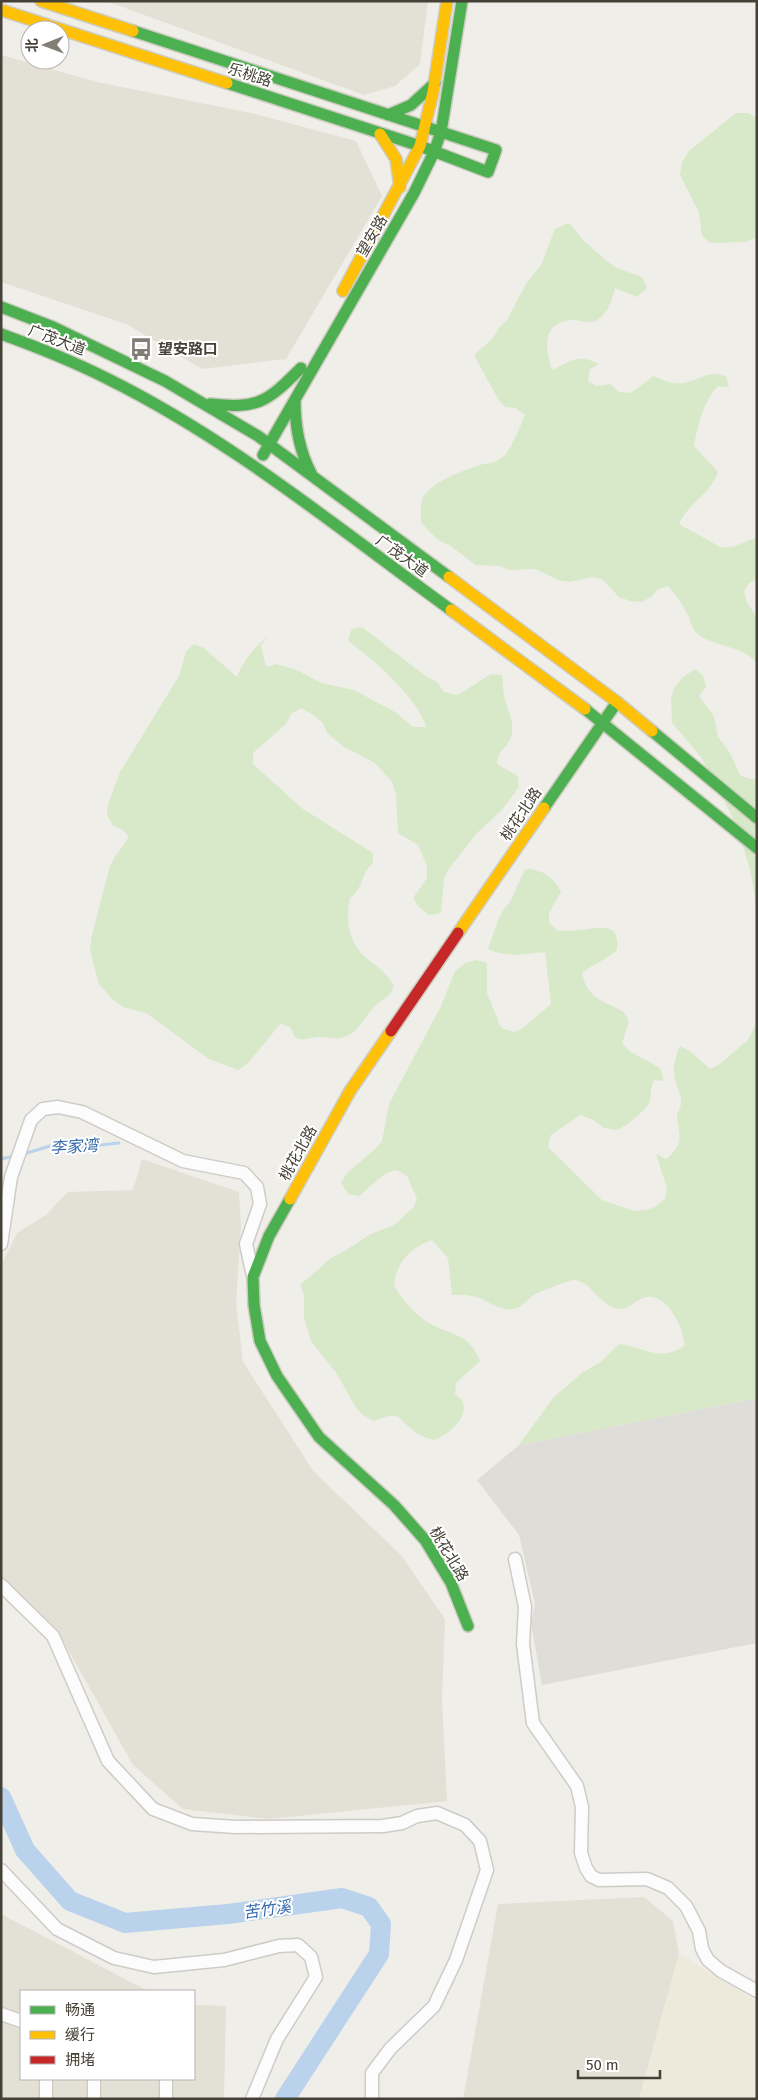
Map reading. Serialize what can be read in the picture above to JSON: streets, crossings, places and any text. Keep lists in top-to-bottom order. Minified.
{"streets":{"street":["乐桃路","望安路","广茂大道","桃花北路"]},"crossings":[["乐桃路","望安路"],["望安路","广茂大道"],["广茂大道","桃花北路"]],"water":["李家湾","苦竹溪"],"places":{"bus stop":["望安路口"]},"legend":["畅通","缓行","拥堵"],"scale_bar":"50 m","north":"left"}
